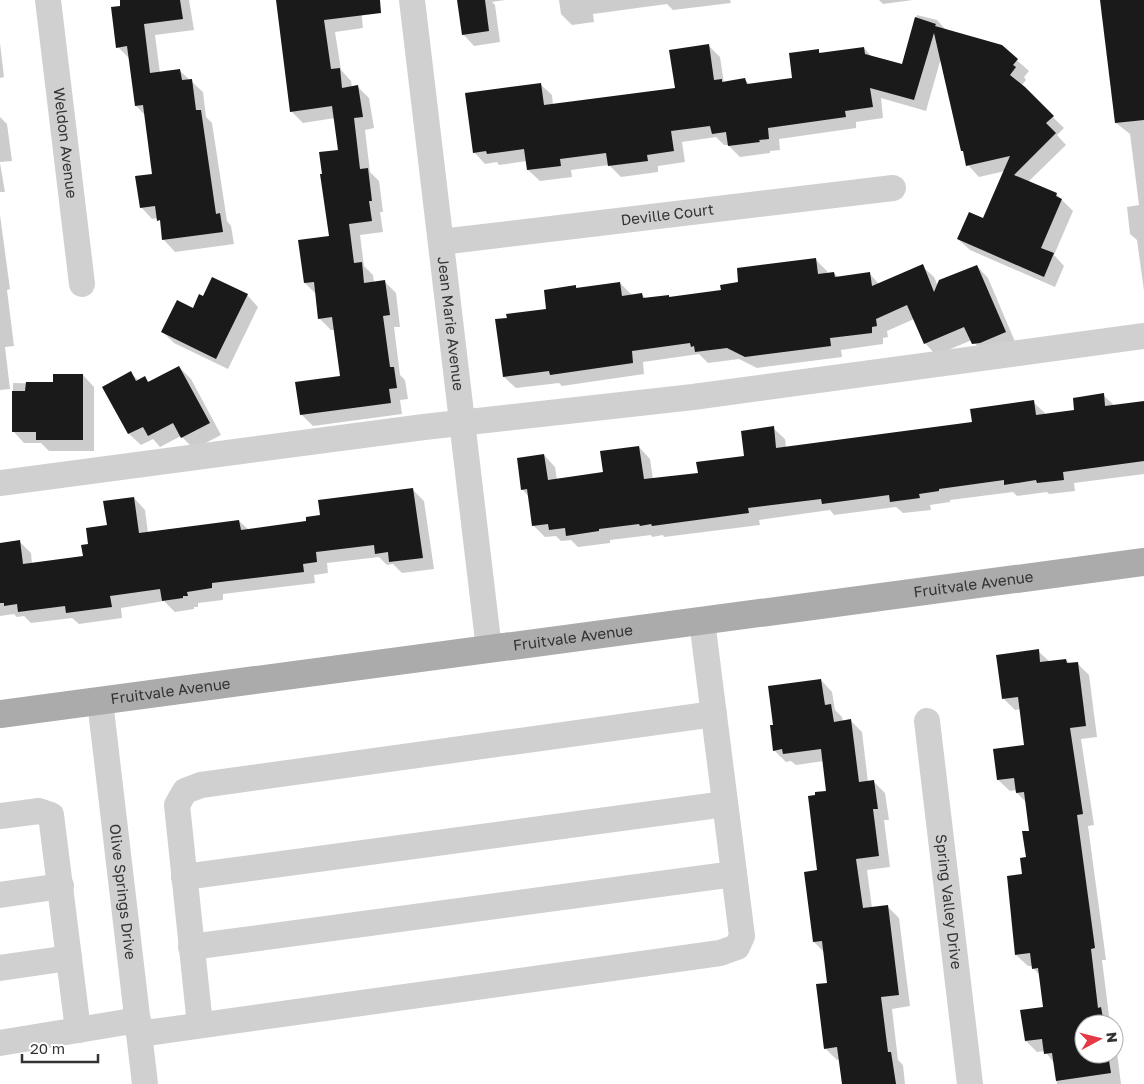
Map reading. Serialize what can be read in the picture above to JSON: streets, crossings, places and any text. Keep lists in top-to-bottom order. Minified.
{"streets":{"main road":["Fruitvale Avenue"],"street":["Weldon Avenue","Deville Court","Jean Marie Avenue","Olive Springs Drive","Spring Valley Drive"]},"crossings":[["Deville Court","Jean Marie Avenue"],["Jean Marie Avenue","Fruitvale Avenue"],["Fruitvale Avenue","Olive Springs Drive"]],"scale_bar":"20 m","north":"right"}
